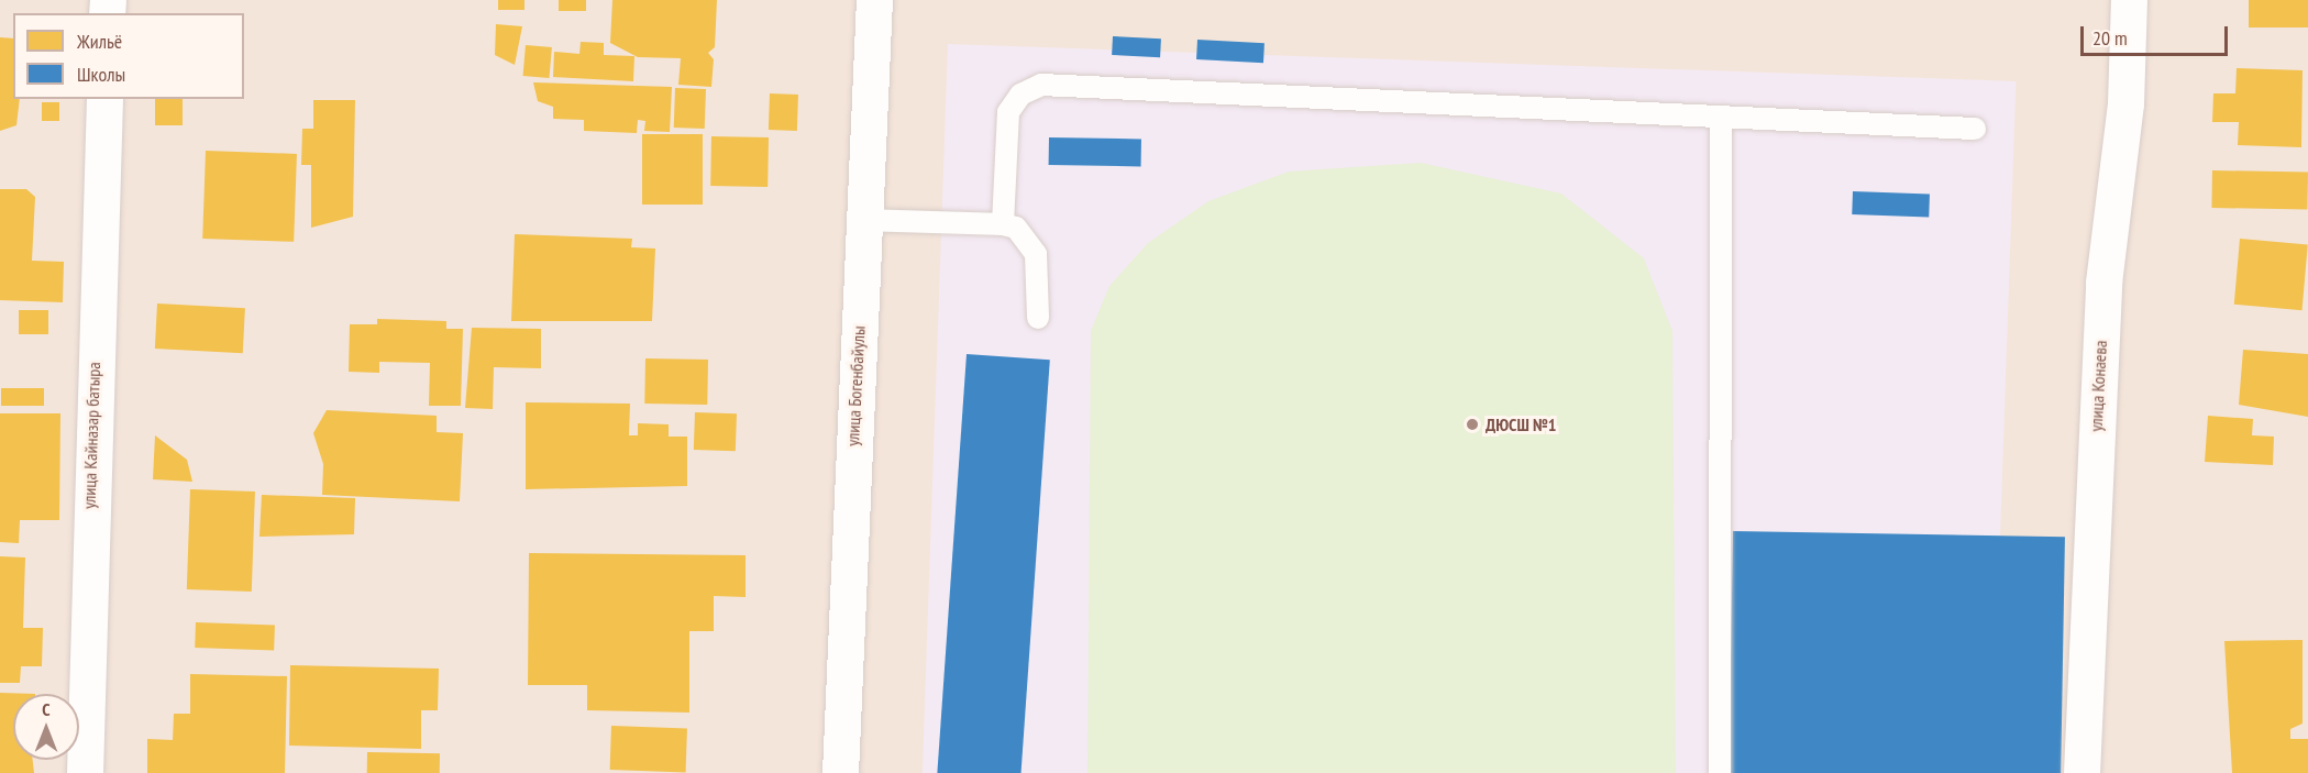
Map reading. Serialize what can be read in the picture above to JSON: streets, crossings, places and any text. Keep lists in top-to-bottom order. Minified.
{"streets":{"street":["улица Богенбайулы","улица Конаева","улица Кайназар батыра"]},"places":["ДЮСШ №1"],"legend":["Жильё","Школы"],"scale_bar":"20 m","north":"top"}
